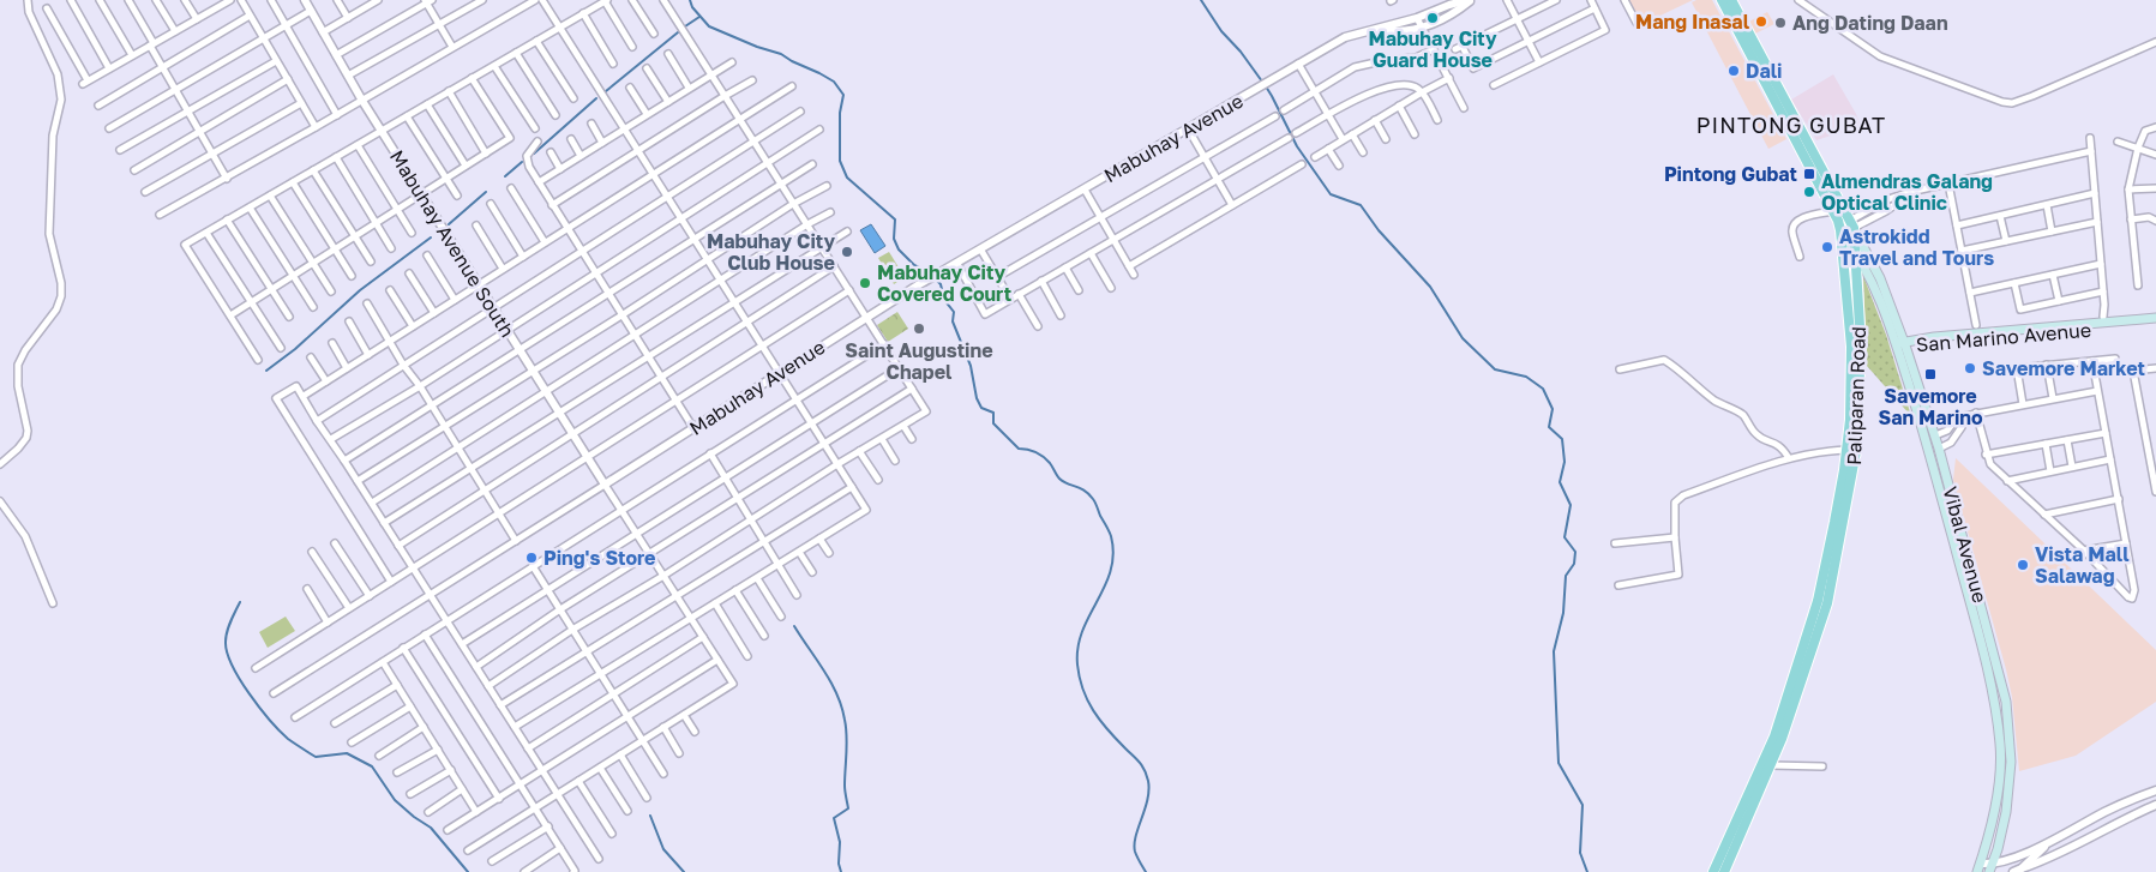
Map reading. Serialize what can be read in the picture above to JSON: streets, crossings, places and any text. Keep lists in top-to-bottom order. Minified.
{"streets":{"main road":["San Marino Avenue","Paliparan Road","Vibal Avenue"],"street":["Mabuhay Avenue","Mabuhay Avenue South"]},"crossings":[["Mabuhay Avenue","Mabuhay Avenue South"],["San Marino Avenue","Vibal Avenue"],["Paliparan Road","Vibal Avenue"]],"districts":["PINTONG GUBAT"],"places":{"other":["Mabuhay City Guard House","Mang Inasal","Ang Dating Daan","Dali","Almendras Galang Optical Clinic","Astrokidd Travel and Tours","Mabuhay City Club House","Mabuhay City Covered Court","Saint Augustine Chapel","Savemore Market","Ping's Store","Vista Mall Salawag"],"transit":["Pintong Gubat","Savemore San Marino"]}}
